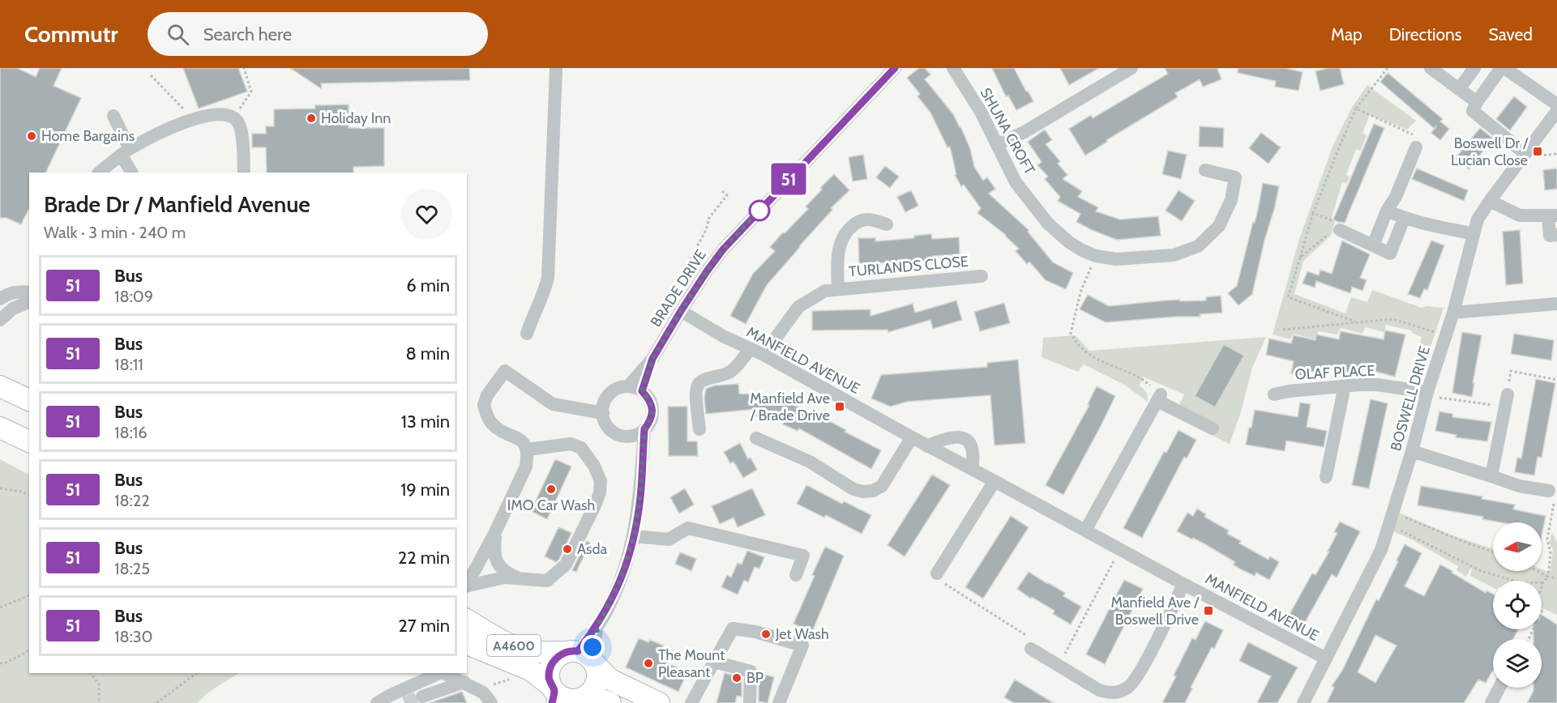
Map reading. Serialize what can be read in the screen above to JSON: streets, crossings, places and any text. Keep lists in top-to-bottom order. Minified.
{"streets":{"highway":["A4600"],"street":["SHUNA CROFT","TURLANDS CLOSE","BRADE DRIVE","MANFIELD AVENUE","OLAF PLACE","BOSWELL DRIVE"]},"crossings":[["TURLANDS CLOSE","MANFIELD AVENUE"],["BRADE DRIVE","MANFIELD AVENUE"],["MANFIELD AVENUE","BOSWELL DRIVE"],["OLAF PLACE","BOSWELL DRIVE"]],"places":{"other":["Holiday Inn","Home Bargains","IMO Car Wash","Asda","Jet Wash","The Mount Pleasant","BP"],"transit":["Boswell Dr / Lucian Close","Manfield Ave / Brade Drive","Manfield Ave / Boswell Drive"]},"lines":["bus line 51"],"north":"left","page":{"header":"Commutr","search":"Search here","nav":["Map","Directions","Saved"],"on_map":"51","heading":["Brade Dr / Manfield Avenue","Walk · 3 min · 240 m"],"list":[{"mark":"51","name":"Bus","note":"18:09","value":"6 min"},{"mark":"51","name":"Bus","note":"18:11","value":"8 min"},{"mark":"51","name":"Bus","note":"18:16","value":"13 min"},{"mark":"51","name":"Bus","note":"18:22","value":"19 min"},{"mark":"51","name":"Bus","note":"18:25","value":"22 min"},{"mark":"51","name":"Bus","note":"18:30","value":"27 min"}]}}
